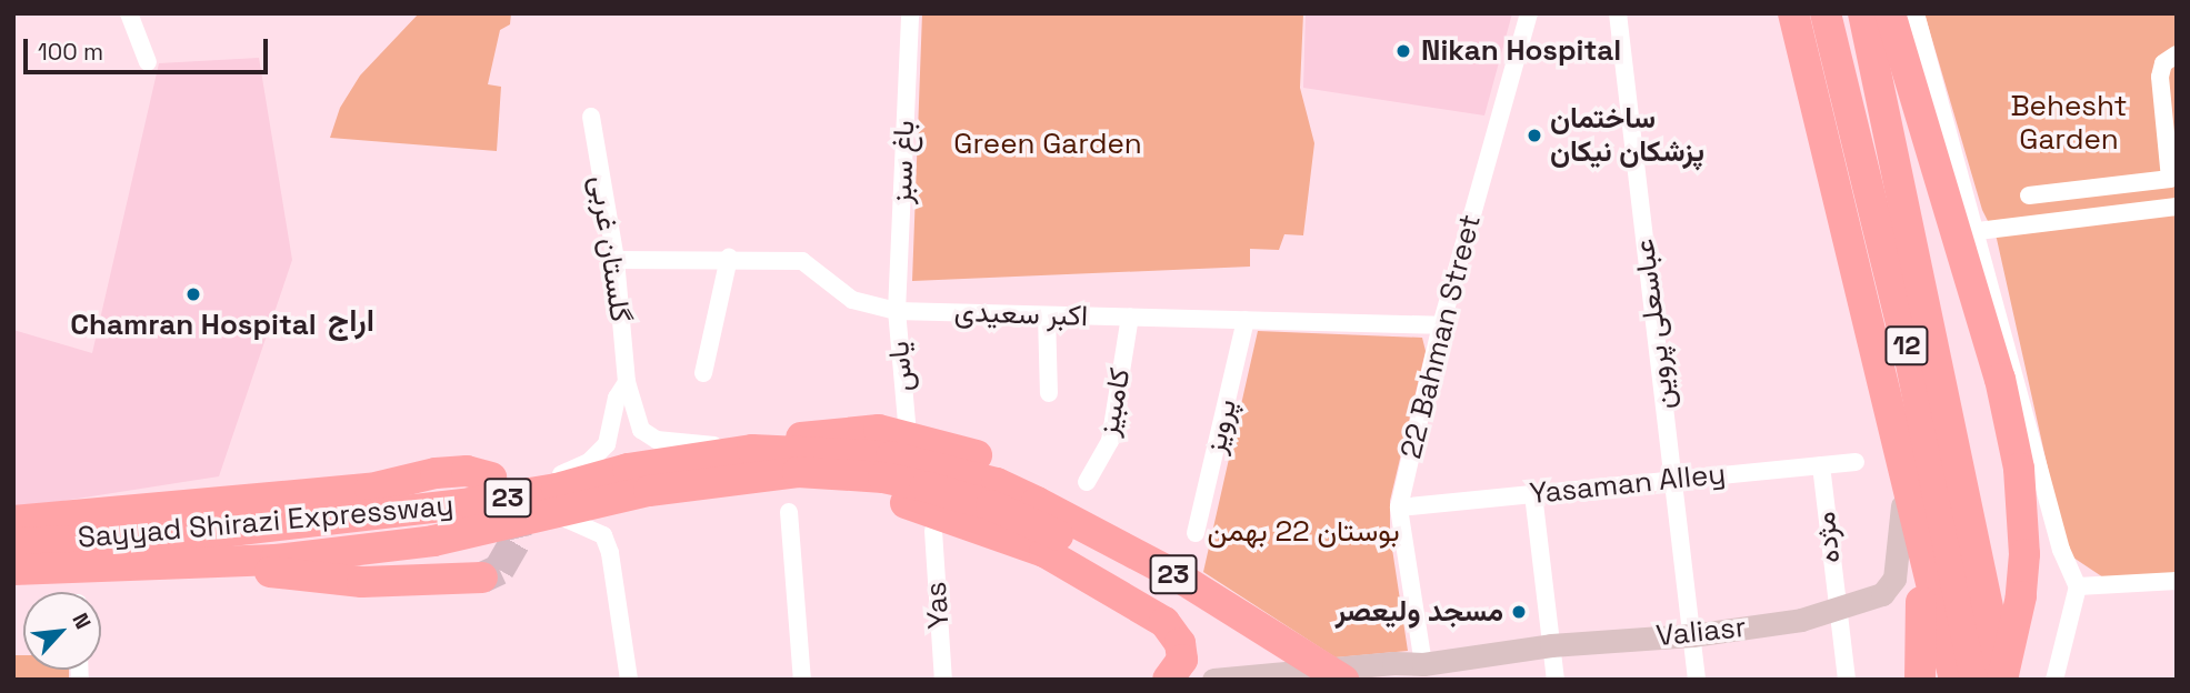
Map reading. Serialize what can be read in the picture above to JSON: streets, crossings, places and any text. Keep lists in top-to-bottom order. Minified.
{"streets":{"highway":["12","23","Sayyad Shirazi Expressway"],"main road":["Valiasr"],"street":["باغ سبز","گلستان غربی","اکبر سعیدی","عباسعلی پروین","22 Bahman Street","یاس","کامبیز","پرویز","Yasaman Alley","مژده","Yas"]},"crossings":[["باغ سبز","اکبر سعیدی"],["باغ سبز","یاس"],["گلستان غربی","اکبر سعیدی"],["گلستان غربی","Sayyad Shirazi Expressway"],["اکبر سعیدی","22 Bahman Street"],["اکبر سعیدی","یاس"],["اکبر سعیدی","کامبیز"],["اکبر سعیدی","پرویز"],["عباسعلی پروین","Yasaman Alley"],["عباسعلی پروین","Valiasr"],["22 Bahman Street","Yasaman Alley"],["22 Bahman Street","Valiasr"],["Yasaman Alley","مژده"],["Sayyad Shirazi Expressway","Valiasr"],["مژده","Valiasr"]],"districts":["اراج"],"parks":["Behesht Garden","Green Garden","بوستان 22 بهمن"],"places":["Nikan Hospital","ساختمان پزشکان نیکان","Chamran Hospital","مسجد ولیعصر"],"scale_bar":"100 m","north":"top right"}
